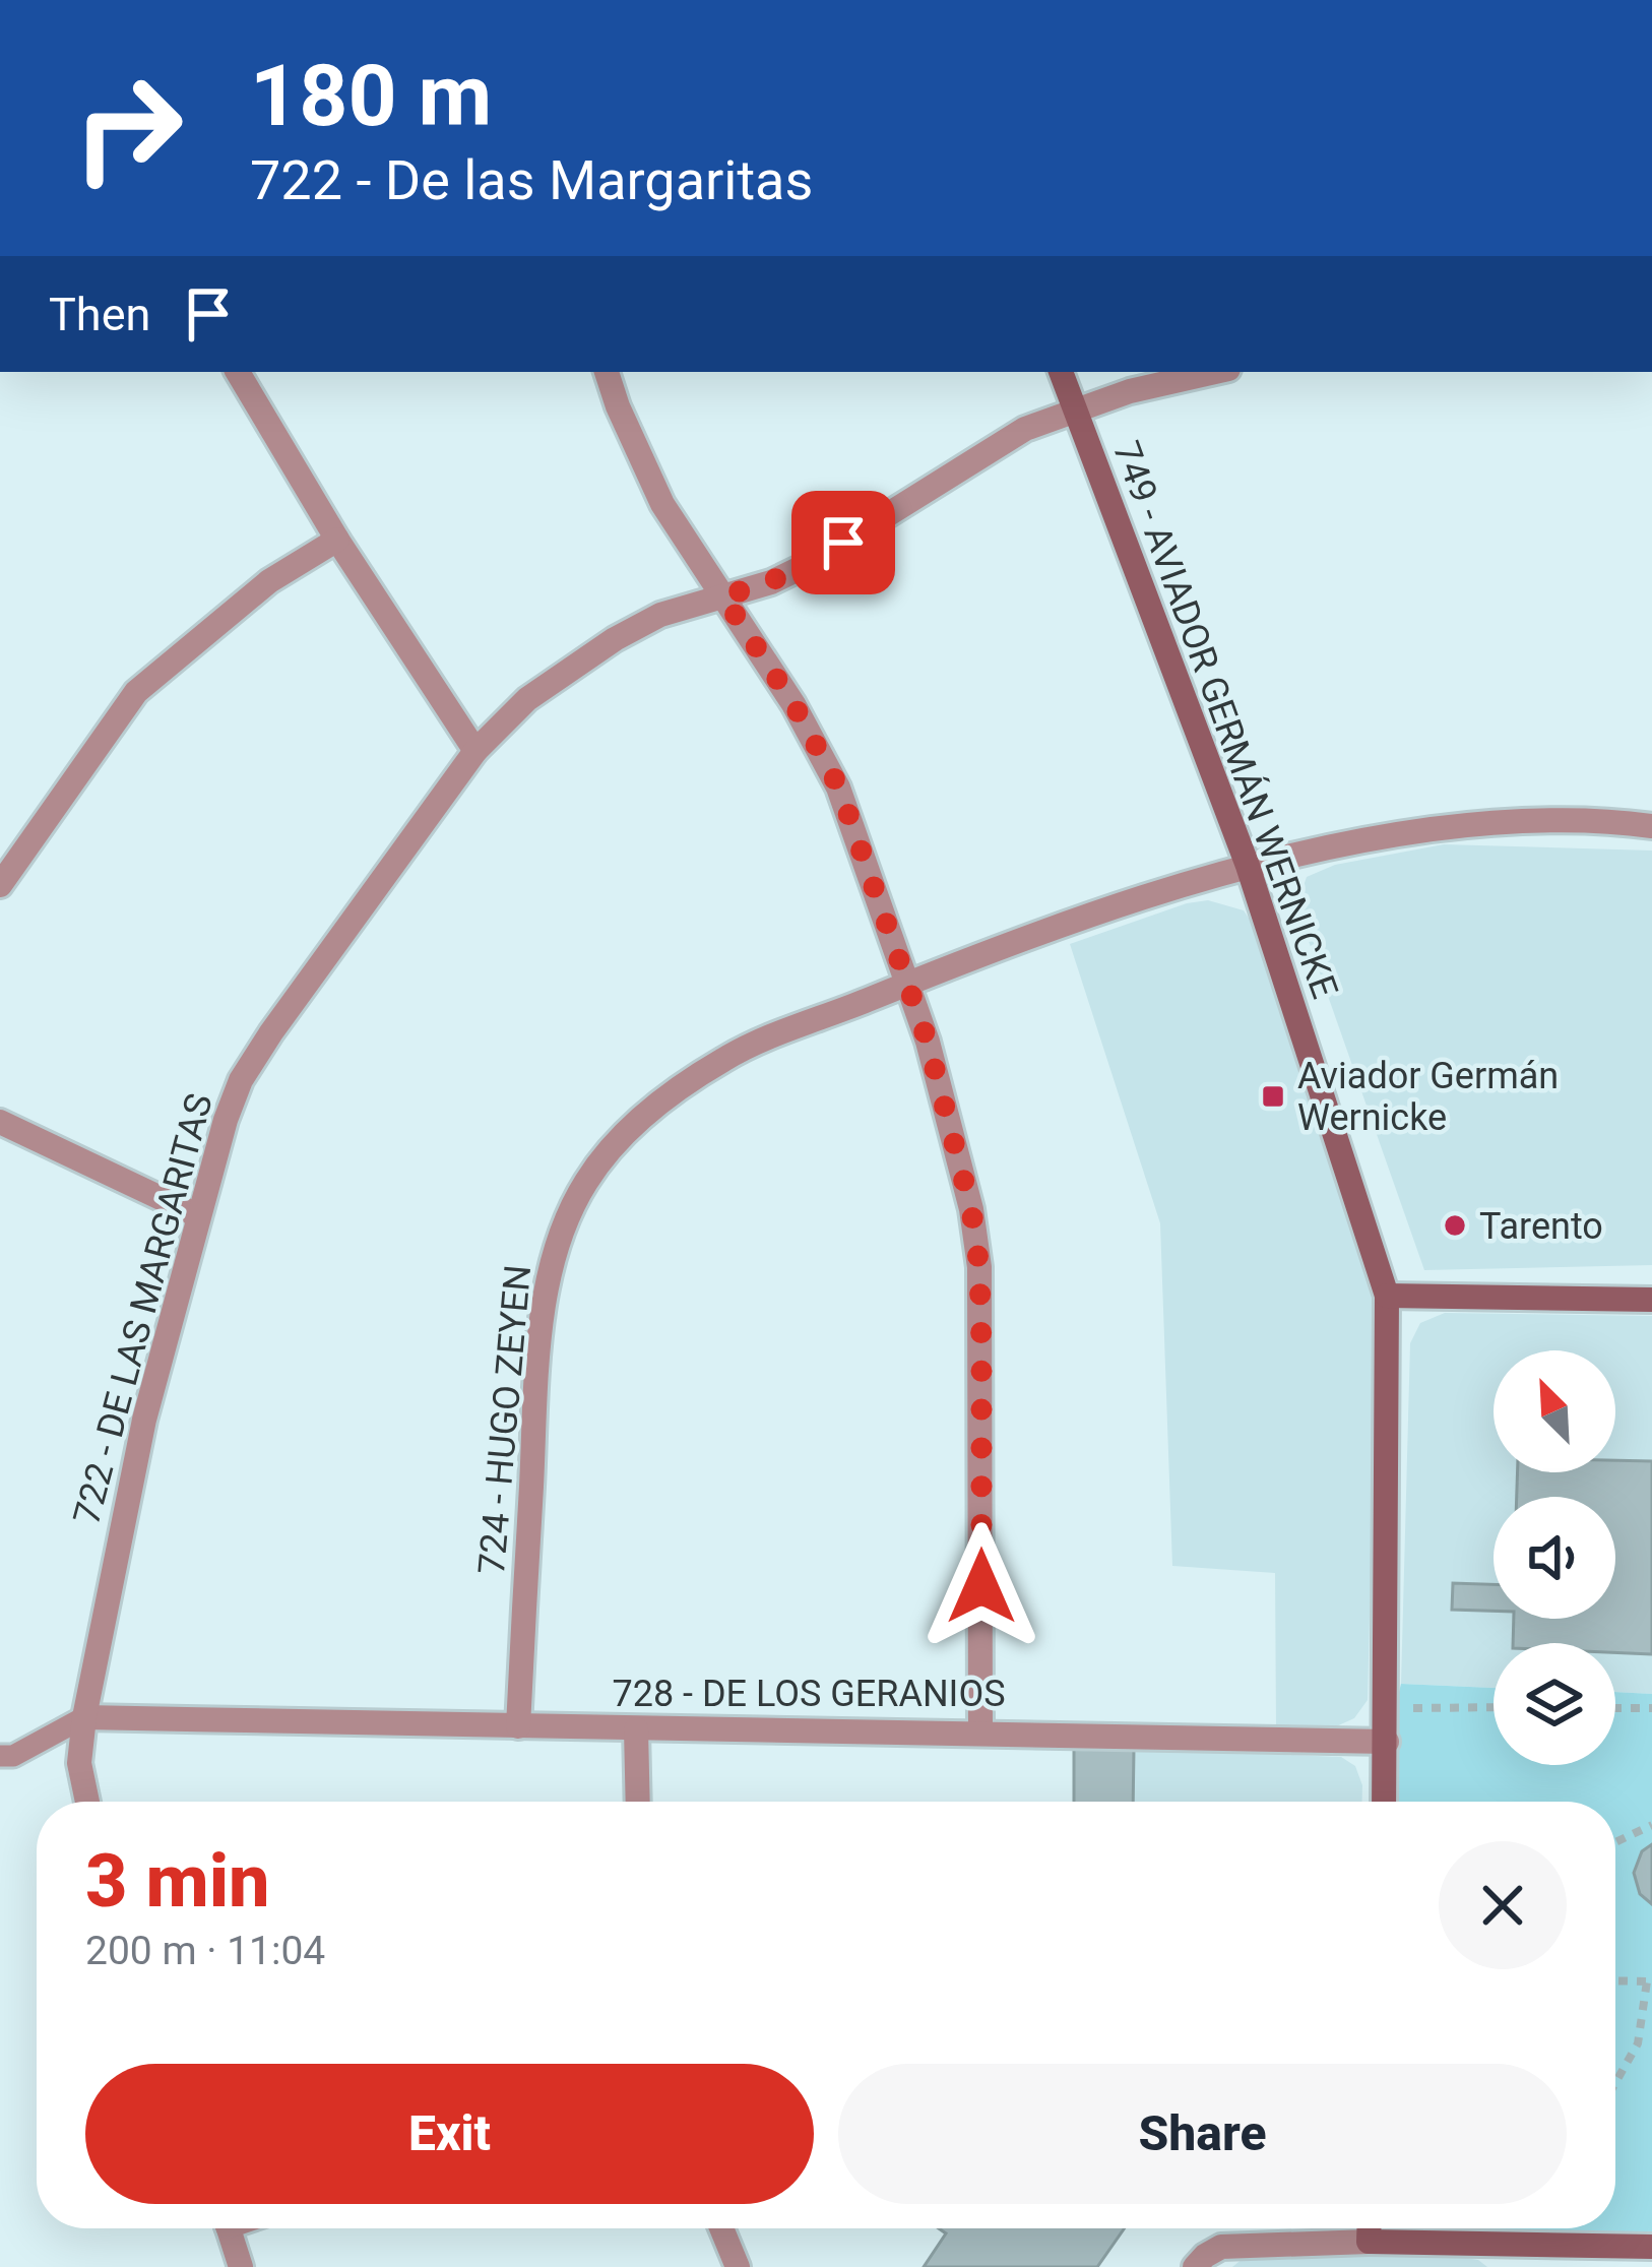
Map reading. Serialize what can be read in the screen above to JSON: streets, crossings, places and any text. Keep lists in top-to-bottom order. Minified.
{"streets":{"street":["749 - AVIADOR GERMÁN WERNICKE","722 - DE LAS MARGARITAS","724 - HUGO ZEYEN","728 - DE LOS GERANIOS"]},"crossings":[["749 - AVIADOR GERMÁN WERNICKE","722 - DE LAS MARGARITAS"],["749 - AVIADOR GERMÁN WERNICKE","724 - HUGO ZEYEN"],["749 - AVIADOR GERMÁN WERNICKE","728 - DE LOS GERANIOS"],["722 - DE LAS MARGARITAS","728 - DE LOS GERANIOS"],["724 - HUGO ZEYEN","728 - DE LOS GERANIOS"]],"places":{"transit":["Aviador Germán Wernicke"],"other":["Tarento"]},"north":"top left","page":{"turn":["180 m","722 - De las Margaritas"],"then":"Then","heading":["3 min","200 m · 11:04"],"buttons":["Exit","Share"]}}
